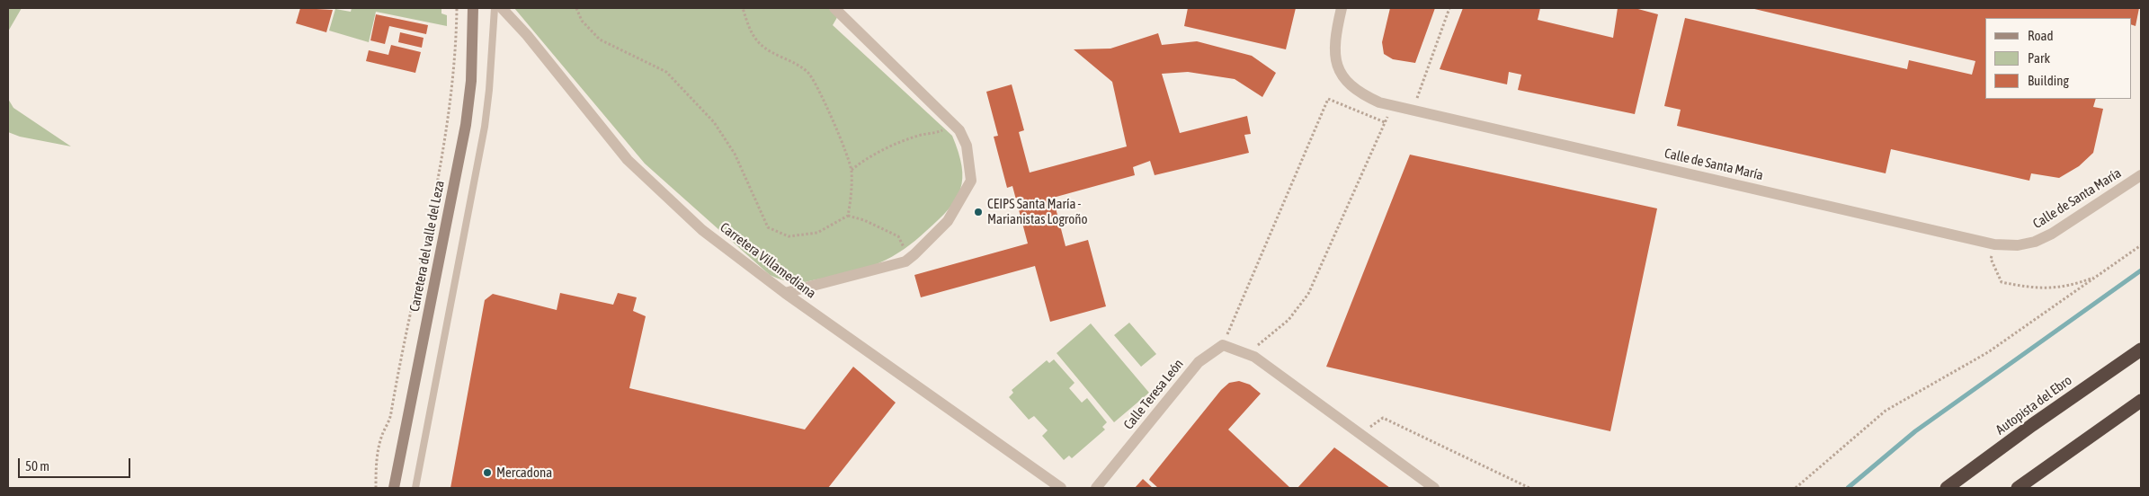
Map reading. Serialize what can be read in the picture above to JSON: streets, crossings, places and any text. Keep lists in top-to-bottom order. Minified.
{"streets":{"highway":["Autopista del Ebro"],"main road":["Carretera del valle del Leza"],"street":["Calle de Santa María","Carretera Villamediana","Calle Teresa León"]},"places":["CEIPS Santa María - Marianistas Logroño","Mercadona"],"legend":["Road","Park","Building"],"scale_bar":"50 m"}
